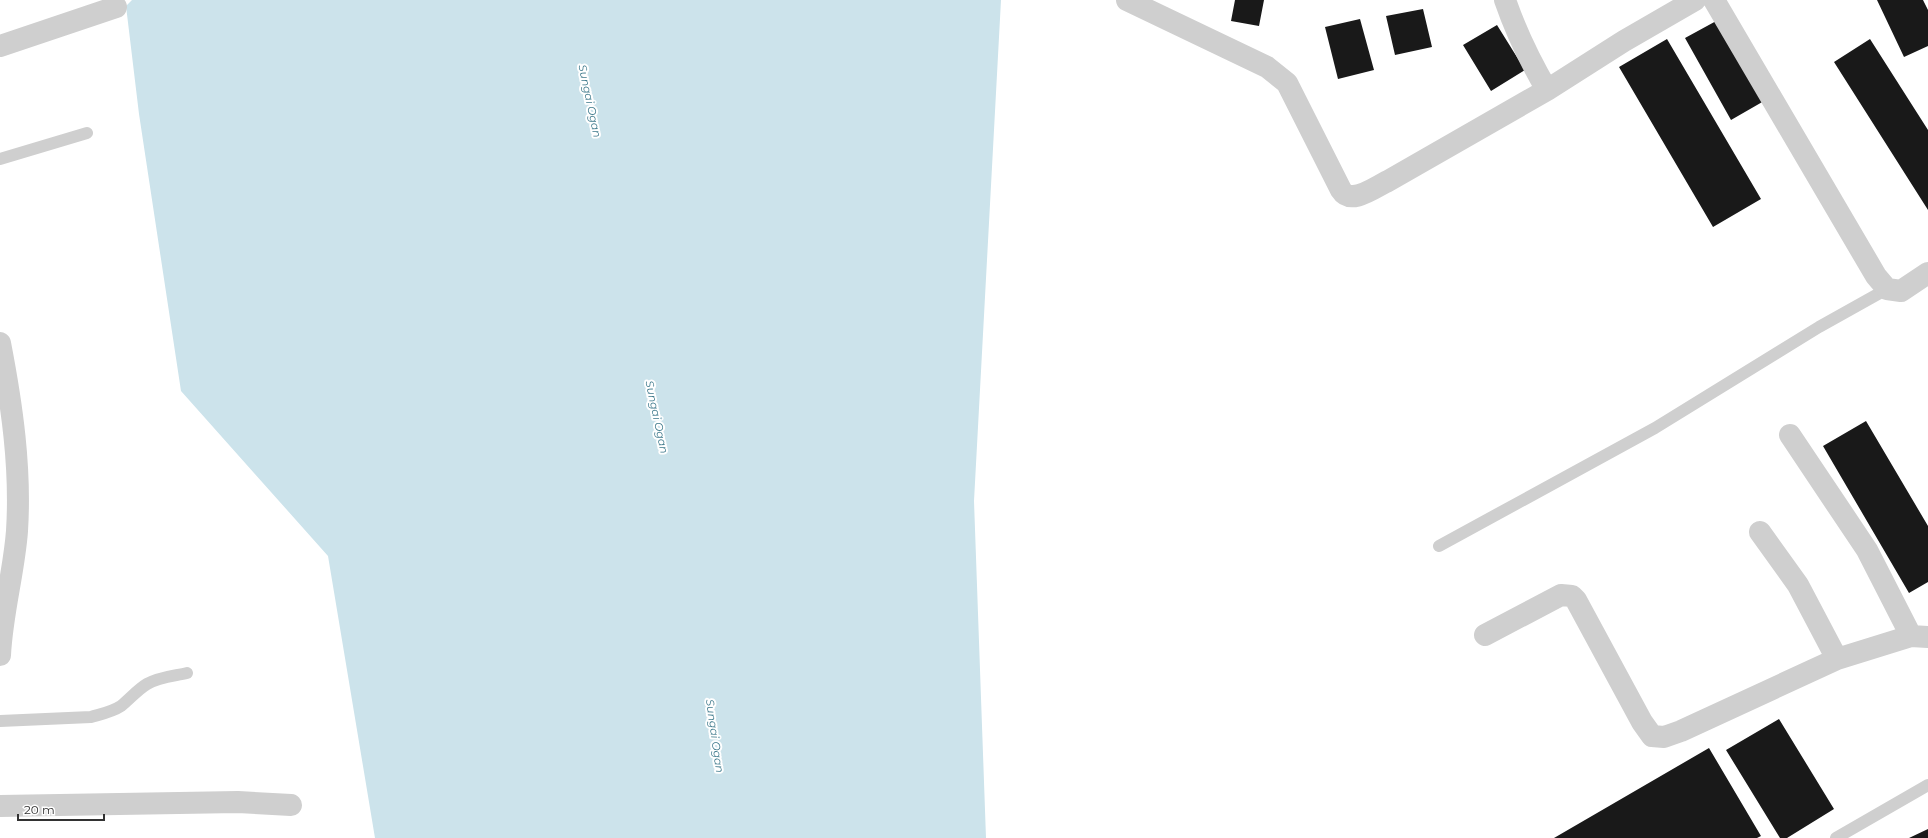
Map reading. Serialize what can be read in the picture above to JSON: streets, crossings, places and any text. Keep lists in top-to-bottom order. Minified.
{"water":["Sungai Ogan"],"scale_bar":"20 m"}
